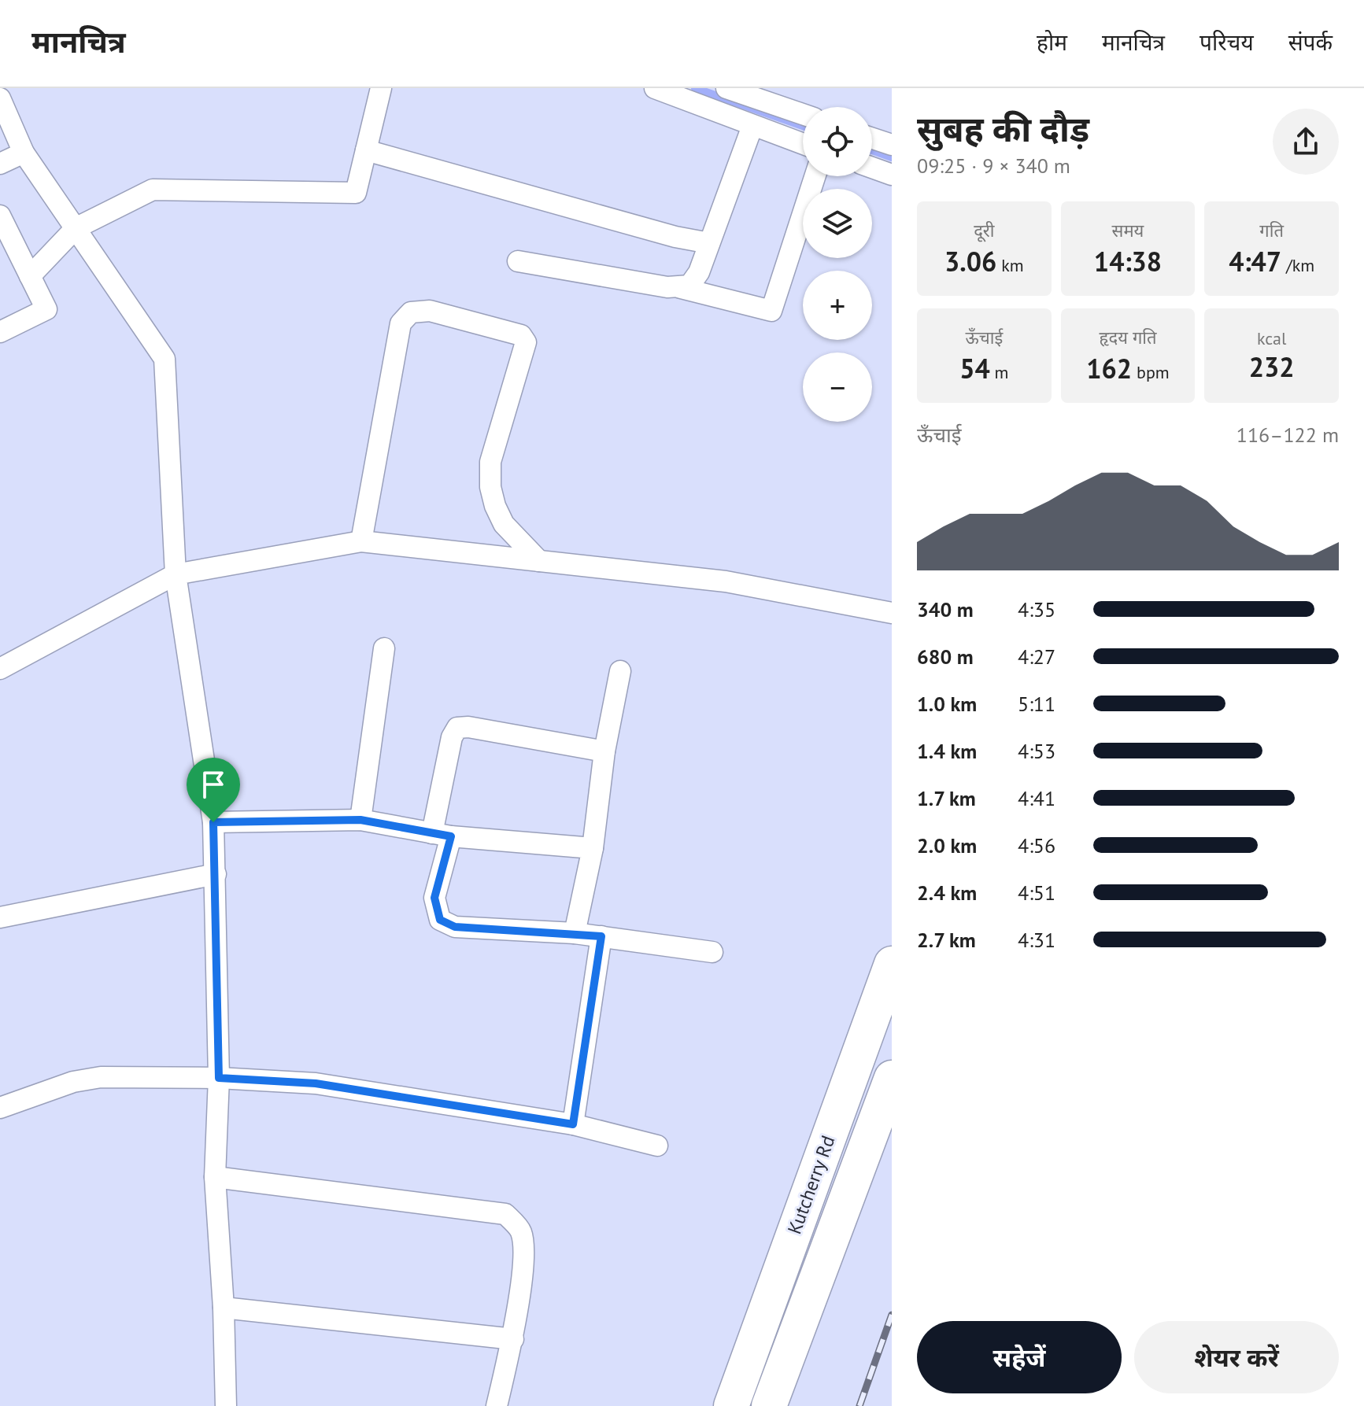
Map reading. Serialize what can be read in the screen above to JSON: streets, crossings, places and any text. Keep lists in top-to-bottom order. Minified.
{"streets":{"highway":["Kutcherry Rd"]},"page":{"header":"मानचित्र","nav":["होम","मानचित्र","परिचय","संपर्क"],"heading":["सुबह की दौड़","09:25 · 9 × 340 m"],"map_buttons":["+","−"],"stats":[["दूरी","3.06 km"],["समय","14:38"],["गति","4:47 /km"],["ऊँचाई","54 m"],["हृदय गति","162 bpm"],["kcal","232"]],"chart":["ऊँचाई","116–122 m"],"list":[{"name":"340 m","note":"4:35"},{"name":"680 m","note":"4:27"},{"name":"1.0 km","note":"5:11"},{"name":"1.4 km","note":"4:53"},{"name":"1.7 km","note":"4:41"},{"name":"2.0 km","note":"4:56"},{"name":"2.4 km","note":"4:51"},{"name":"2.7 km","note":"4:31"}],"buttons":["सहेजें","शेयर करें"]}}
